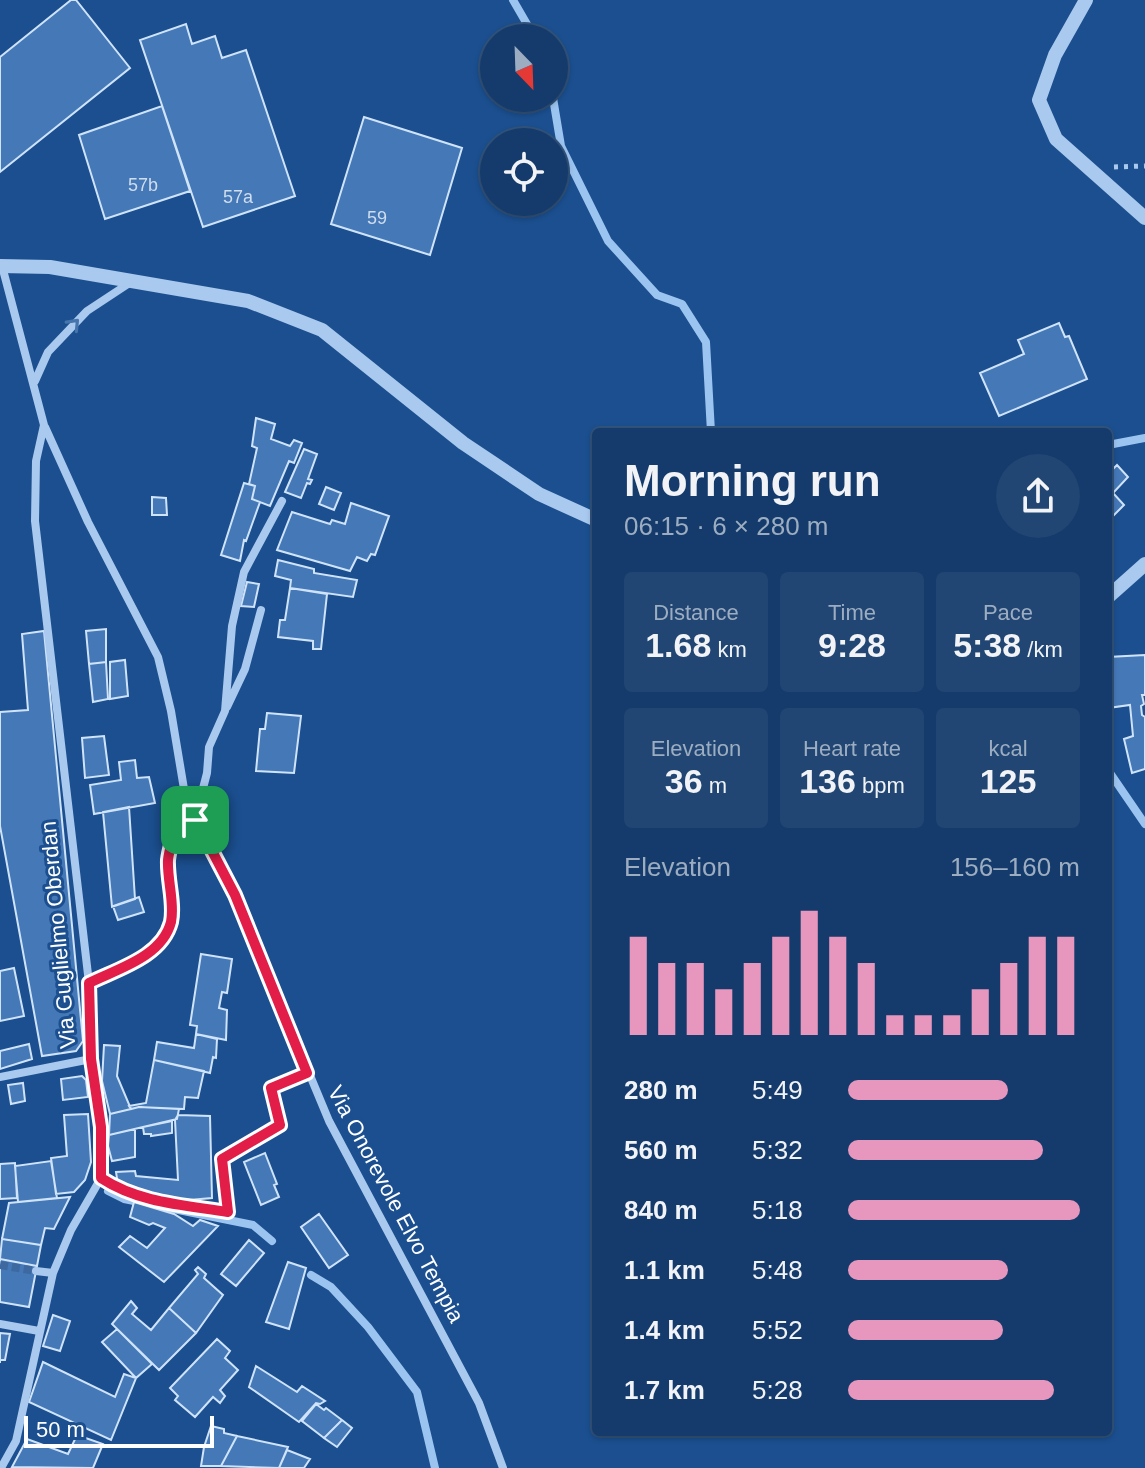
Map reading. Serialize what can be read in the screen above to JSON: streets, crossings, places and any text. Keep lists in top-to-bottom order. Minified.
{"streets":{"street":["Via Guglielmo Oberdan","Via Onorevole Elvo Tempia"]},"crossings":[["Via Guglielmo Oberdan","Via Onorevole Elvo Tempia"]],"house_numbers":["57b","57a","59"],"scale_bar":"50 m","north":"bottom right","page":{"heading":["Morning run","06:15 · 6 × 280 m"],"stats":[["Distance","1.68 km"],["Time","9:28"],["Pace","5:38 /km"],["Elevation","36 m"],["Heart rate","136 bpm"],["kcal","125"]],"chart":["Elevation","156–160 m"],"list":[{"name":"280 m","note":"5:49"},{"name":"560 m","note":"5:32"},{"name":"840 m","note":"5:18"},{"name":"1.1 km","note":"5:48"},{"name":"1.4 km","note":"5:52"},{"name":"1.7 km","note":"5:28"}],"scale":"50 m"}}
